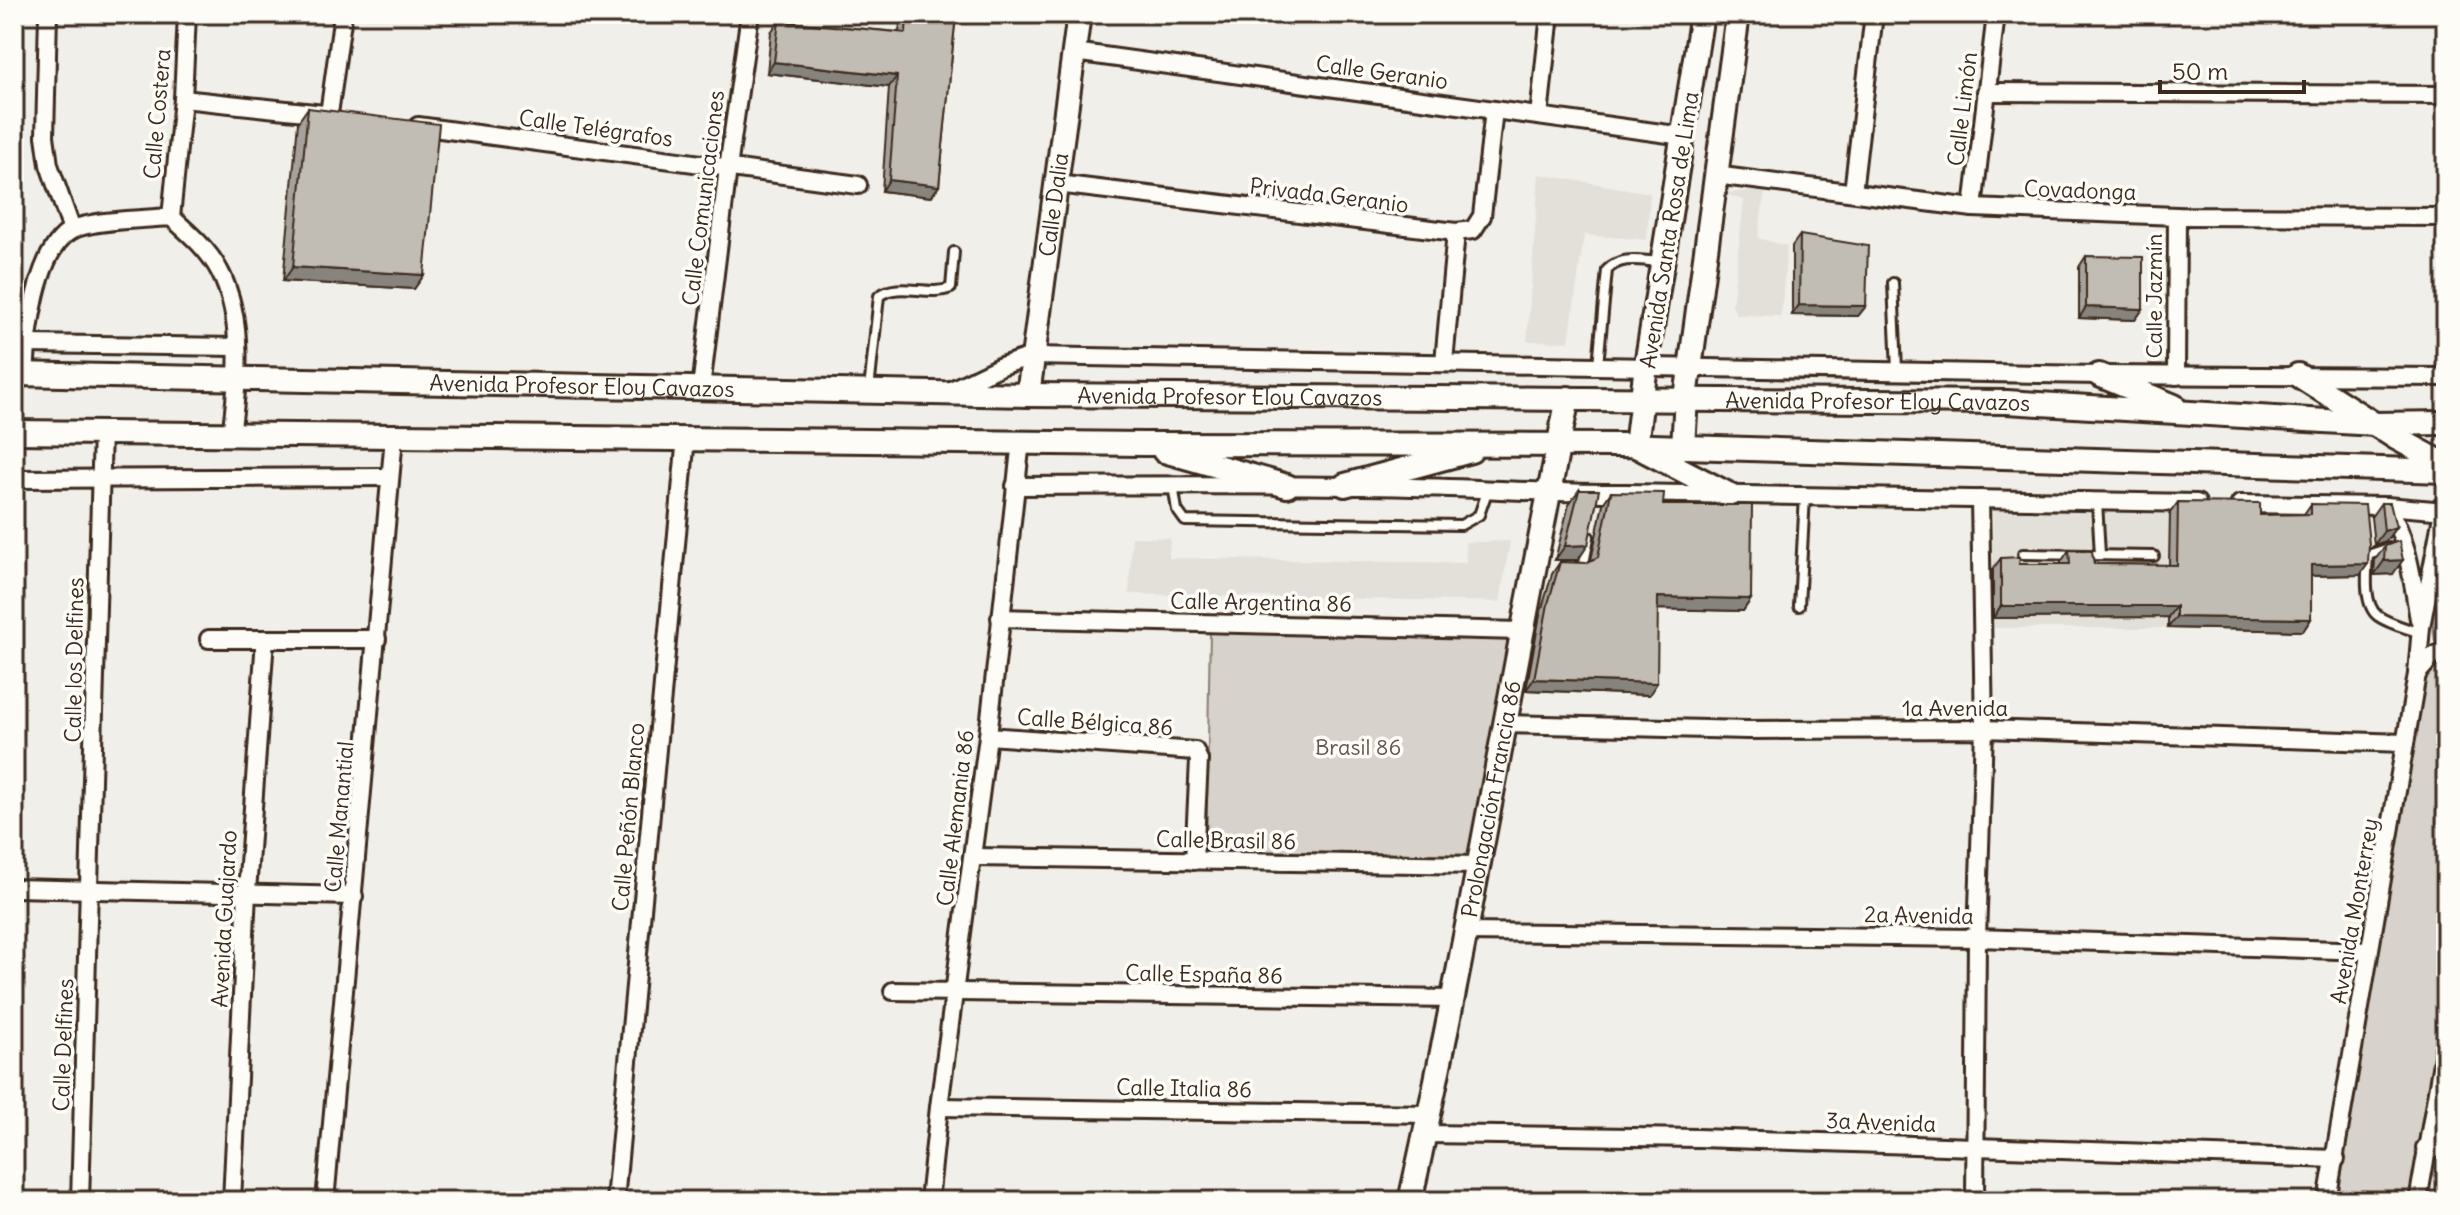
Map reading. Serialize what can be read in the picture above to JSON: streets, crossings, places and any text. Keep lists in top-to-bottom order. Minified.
{"streets":{"main road":["Calle Dalia","Avenida Santa Rosa de Lima","Avenida Profesor Eloy Cavazos","Prolongación Francia 86"],"street":["Calle Geranio","Calle Limón","Calle Costera","Calle Telégrafos","Covadonga","Privada Geranio","Calle Comunicaciones","Calle Jazmín","Calle Argentina 86","Calle los Delfines","1a Avenida","Calle Bélgica 86","Calle Manantial","Calle Peñón Blanco","Calle Alemania 86","Calle Brasil 86","Avenida Monterrey","2a Avenida","Avenida Guajardo","Calle España 86","Calle Delfines","Calle Italia 86","3a Avenida"]},"crossings":[["Calle Geranio","Calle Dalia"],["Calle Geranio","Avenida Santa Rosa de Lima"],["Calle Limón","Covadonga"],["Calle Telégrafos","Calle Comunicaciones"],["Covadonga","Avenida Santa Rosa de Lima"],["Covadonga","Calle Jazmín"],["Privada Geranio","Calle Dalia"],["Calle Comunicaciones","Avenida Profesor Eloy Cavazos"],["Calle Dalia","Avenida Profesor Eloy Cavazos"],["Avenida Santa Rosa de Lima","Avenida Profesor Eloy Cavazos"],["Avenida Profesor Eloy Cavazos","Prolongación Francia 86"],["Calle Argentina 86","Prolongación Francia 86"],["Calle Argentina 86","Calle Alemania 86"],["Calle los Delfines","Calle Delfines"],["1a Avenida","Prolongación Francia 86"],["1a Avenida","Avenida Monterrey"],["Calle Bélgica 86","Calle Alemania 86"],["Calle Bélgica 86","Calle Brasil 86"],["Prolongación Francia 86","Calle Brasil 86"],["Prolongación Francia 86","2a Avenida"],["Prolongación Francia 86","Calle España 86"],["Prolongación Francia 86","Calle Italia 86"],["Prolongación Francia 86","3a Avenida"],["Calle Alemania 86","Calle Brasil 86"],["Calle Alemania 86","Calle España 86"],["Calle Alemania 86","Calle Italia 86"],["Avenida Monterrey","2a Avenida"],["Avenida Monterrey","3a Avenida"],["Calle Italia 86","3a Avenida"]],"parks":["Brasil 86"],"scale_bar":"50 m"}
